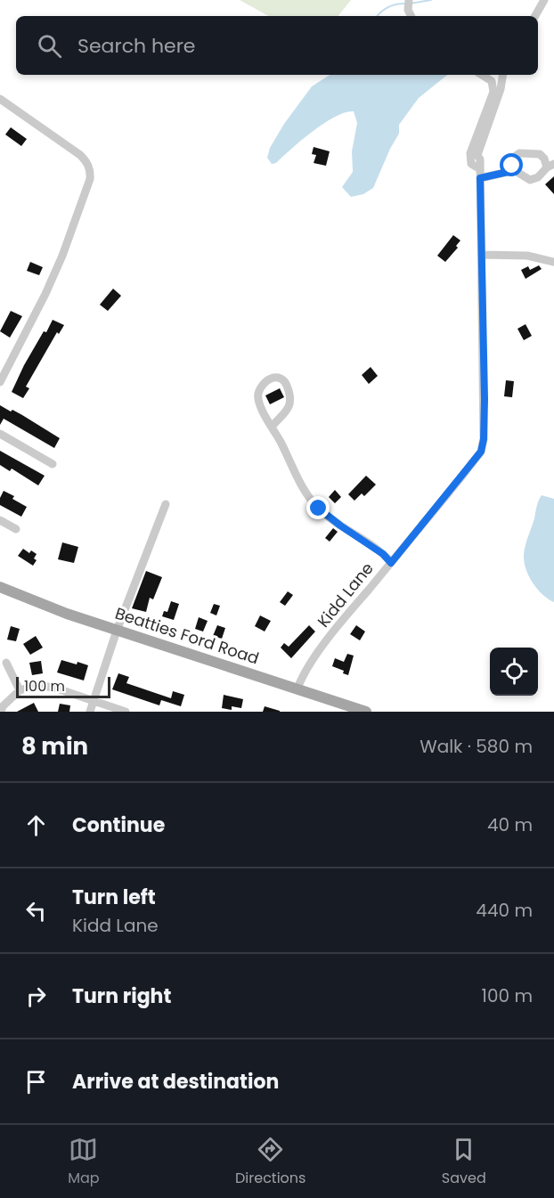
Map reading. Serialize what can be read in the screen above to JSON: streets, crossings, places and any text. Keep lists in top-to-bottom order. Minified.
{"streets":{"main road":["Beatties Ford Road"],"street":["Kidd Lane"]},"crossings":[["Kidd Lane","Beatties Ford Road"]],"scale_bar":"100 m","page":{"search":"Search here","scale":"100 m","heading":["8 min","Walk · 580 m"],"list":[["Continue","40 m"],["Turn left","Kidd Lane","440 m"],["Turn right","100 m"],"Arrive at destination"],"nav":["Map","Directions","Saved"]}}
